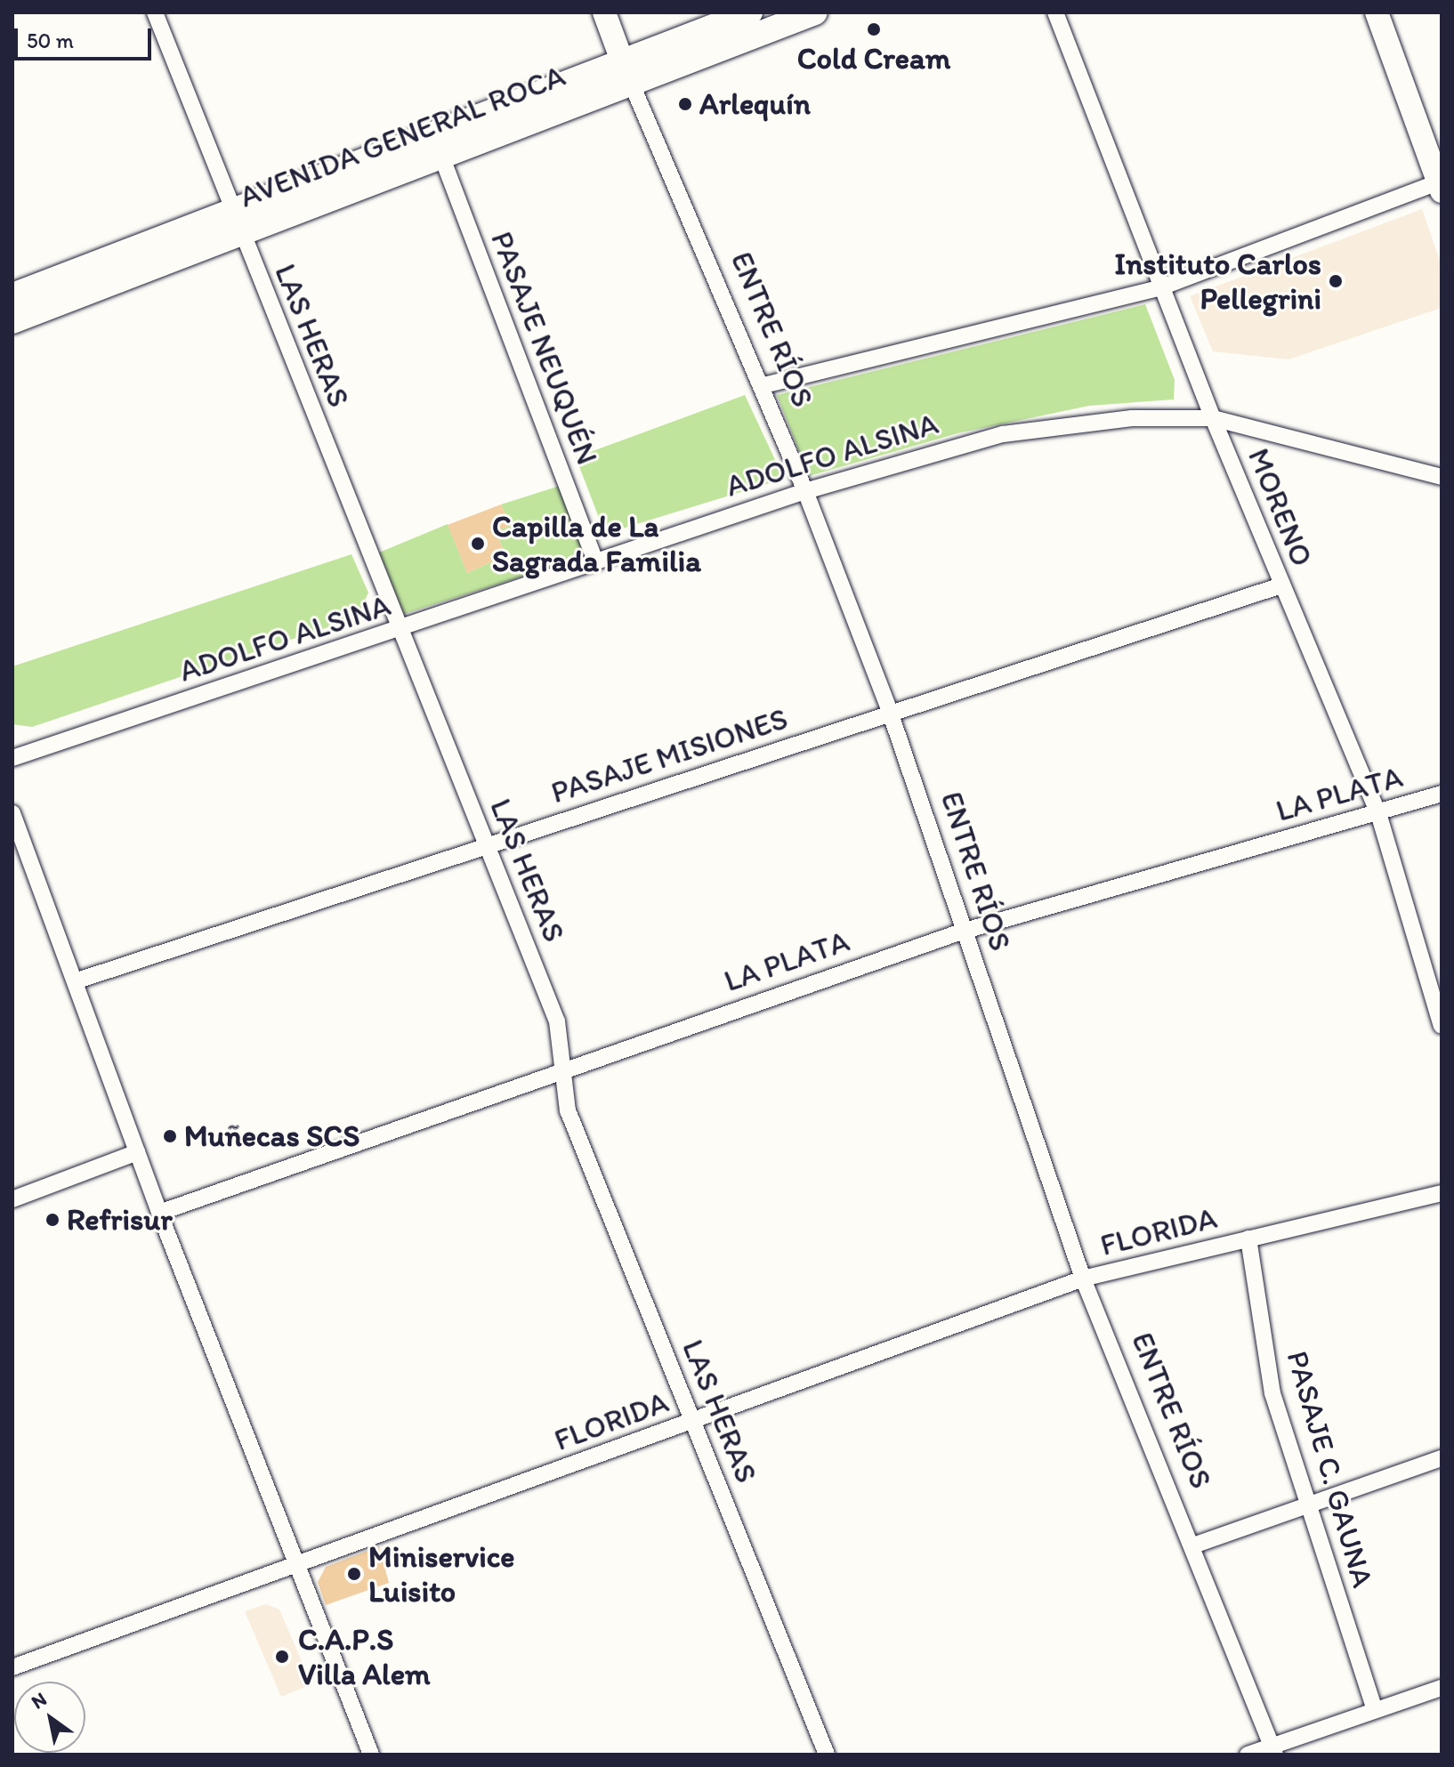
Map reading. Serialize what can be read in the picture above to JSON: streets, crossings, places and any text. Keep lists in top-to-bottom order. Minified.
{"streets":{"main road":["AVENIDA GENERAL ROCA","ENTRE RÍOS"],"street":["LAS HERAS","PASAJE NEUQUÉN","ADOLFO ALSINA","MORENO","PASAJE MISIONES","LA PLATA","FLORIDA","PASAJE C. GAUNA"]},"crossings":[["AVENIDA GENERAL ROCA","ENTRE RÍOS"],["AVENIDA GENERAL ROCA","LAS HERAS"],["AVENIDA GENERAL ROCA","PASAJE NEUQUÉN"],["ENTRE RÍOS","ADOLFO ALSINA"],["ENTRE RÍOS","PASAJE MISIONES"],["ENTRE RÍOS","LA PLATA"],["ENTRE RÍOS","FLORIDA"],["LAS HERAS","ADOLFO ALSINA"],["LAS HERAS","PASAJE MISIONES"],["LAS HERAS","LA PLATA"],["LAS HERAS","FLORIDA"],["PASAJE NEUQUÉN","ADOLFO ALSINA"],["ADOLFO ALSINA","MORENO"],["MORENO","PASAJE MISIONES"],["MORENO","LA PLATA"],["FLORIDA","PASAJE C. GAUNA"]],"places":["Cold Cream","Arlequín","Instituto Carlos Pellegrini","Capilla de La Sagrada Familia","Muñecas SCS","Refrisur","Miniservice Luisito","C.A.P.S Villa Alem"],"scale_bar":"50 m","north":"top left"}
